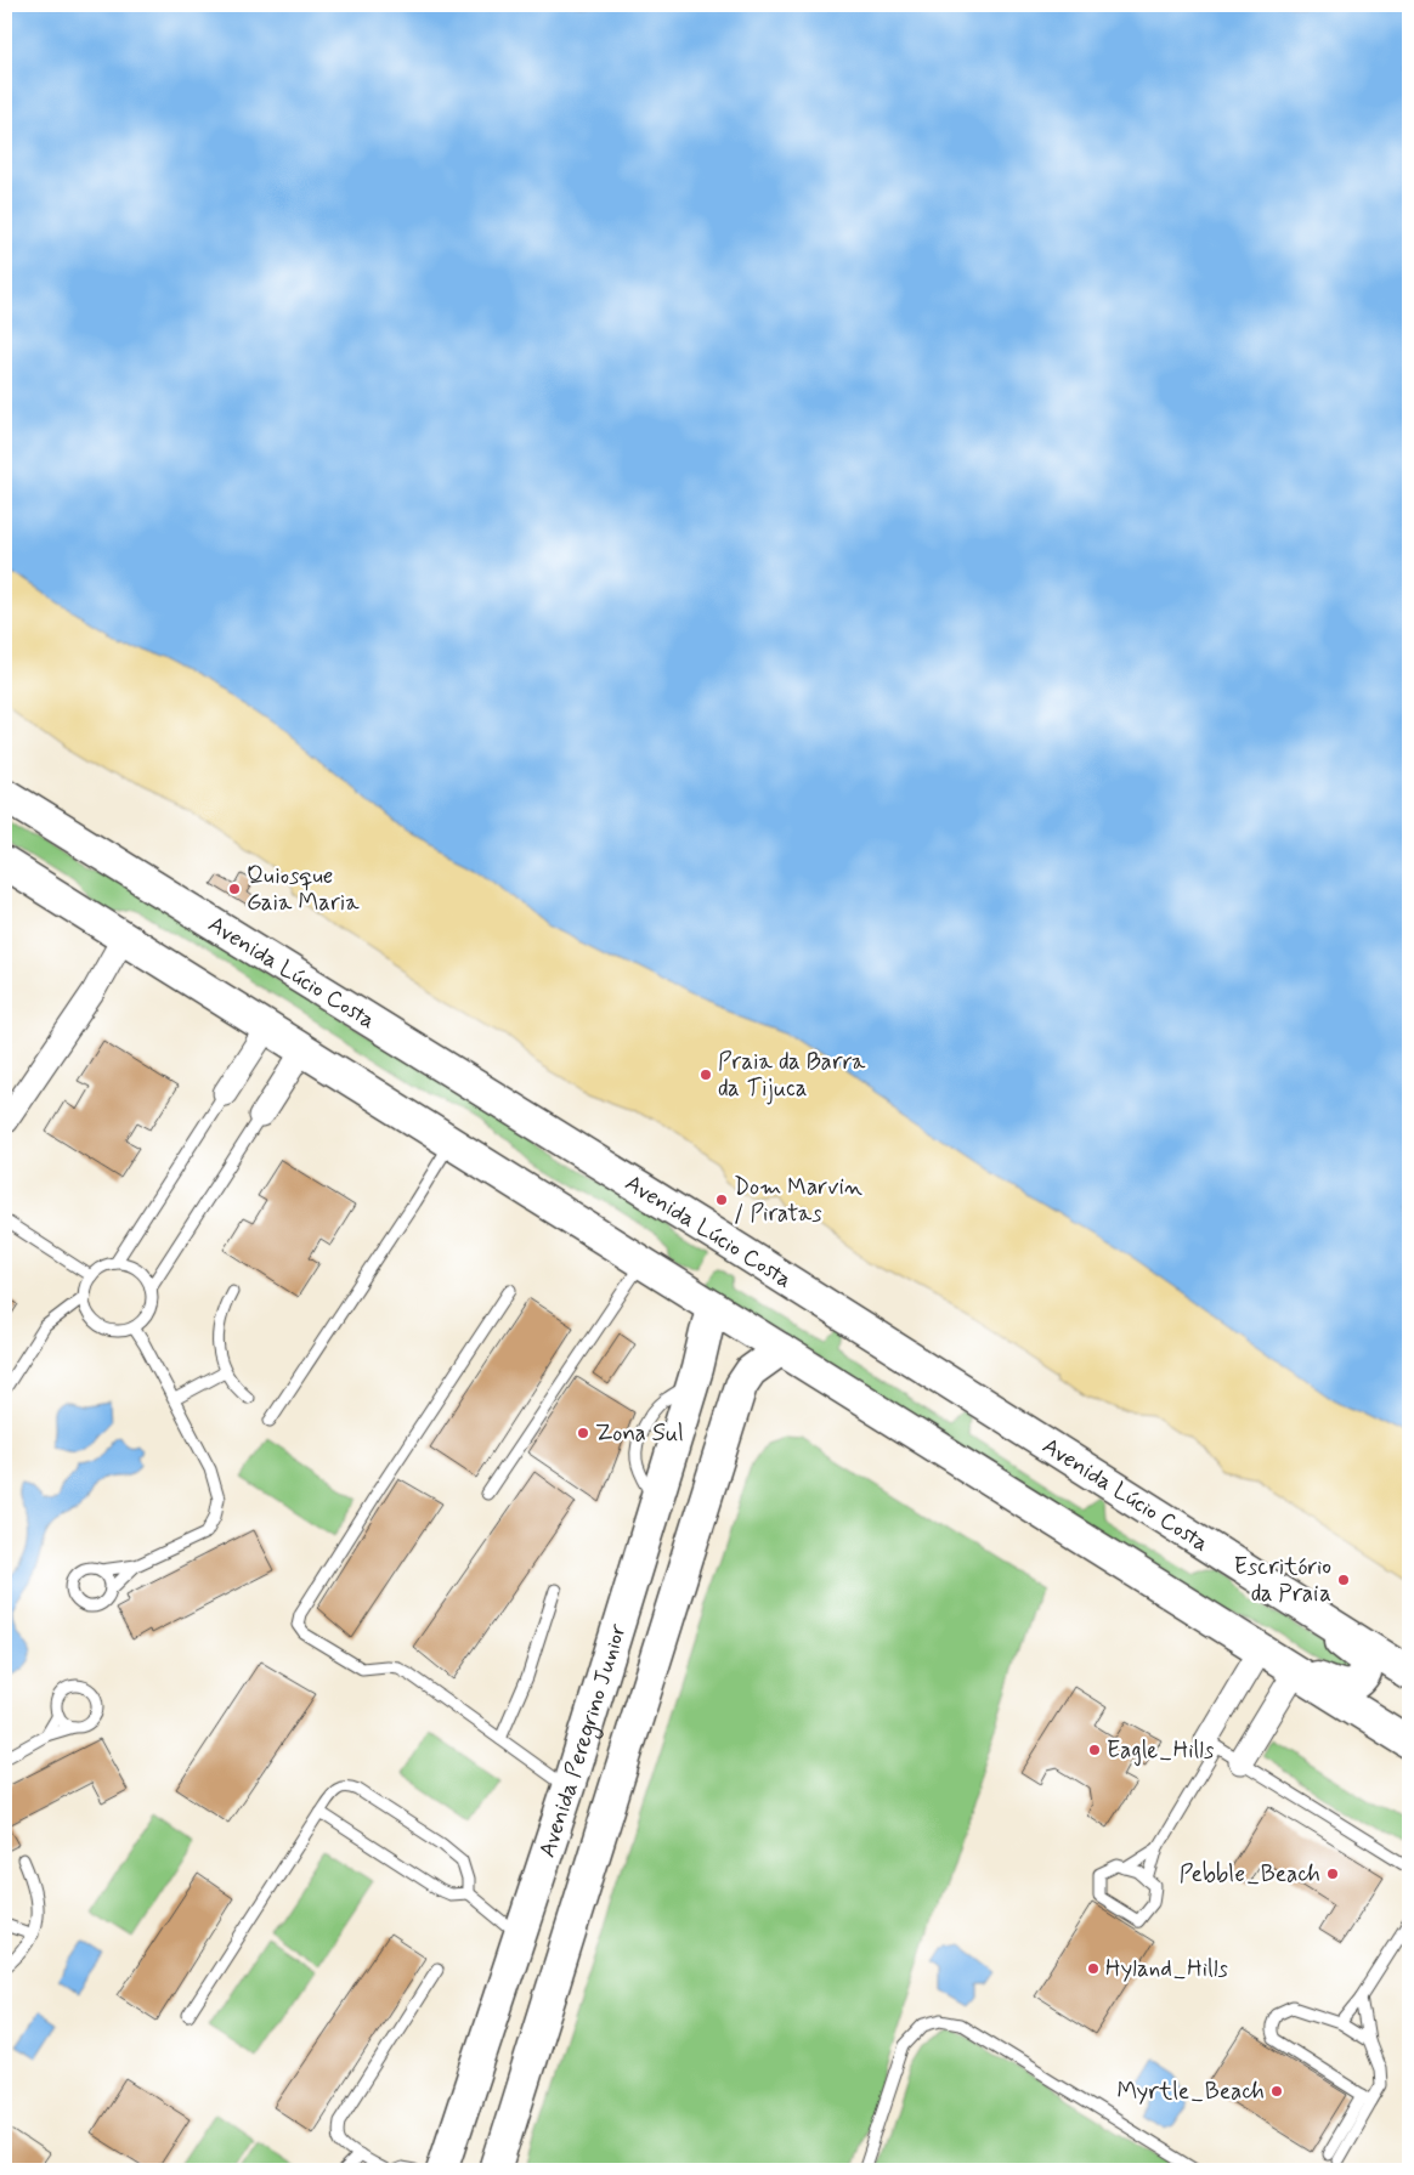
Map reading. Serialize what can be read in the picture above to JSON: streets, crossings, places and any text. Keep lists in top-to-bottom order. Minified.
{"streets":{"main road":["Avenida Lúcio Costa","Avenida Peregrino Junior"]},"places":["Quiosque Gaia Maria","Praia da Barra da Tijuca","Dom Marvin / Piratas","Zona Sul","Escritório da Praia","Eagle_Hills","Pebble_Beach","Hyland_Hills","Myrtle_Beach"]}
